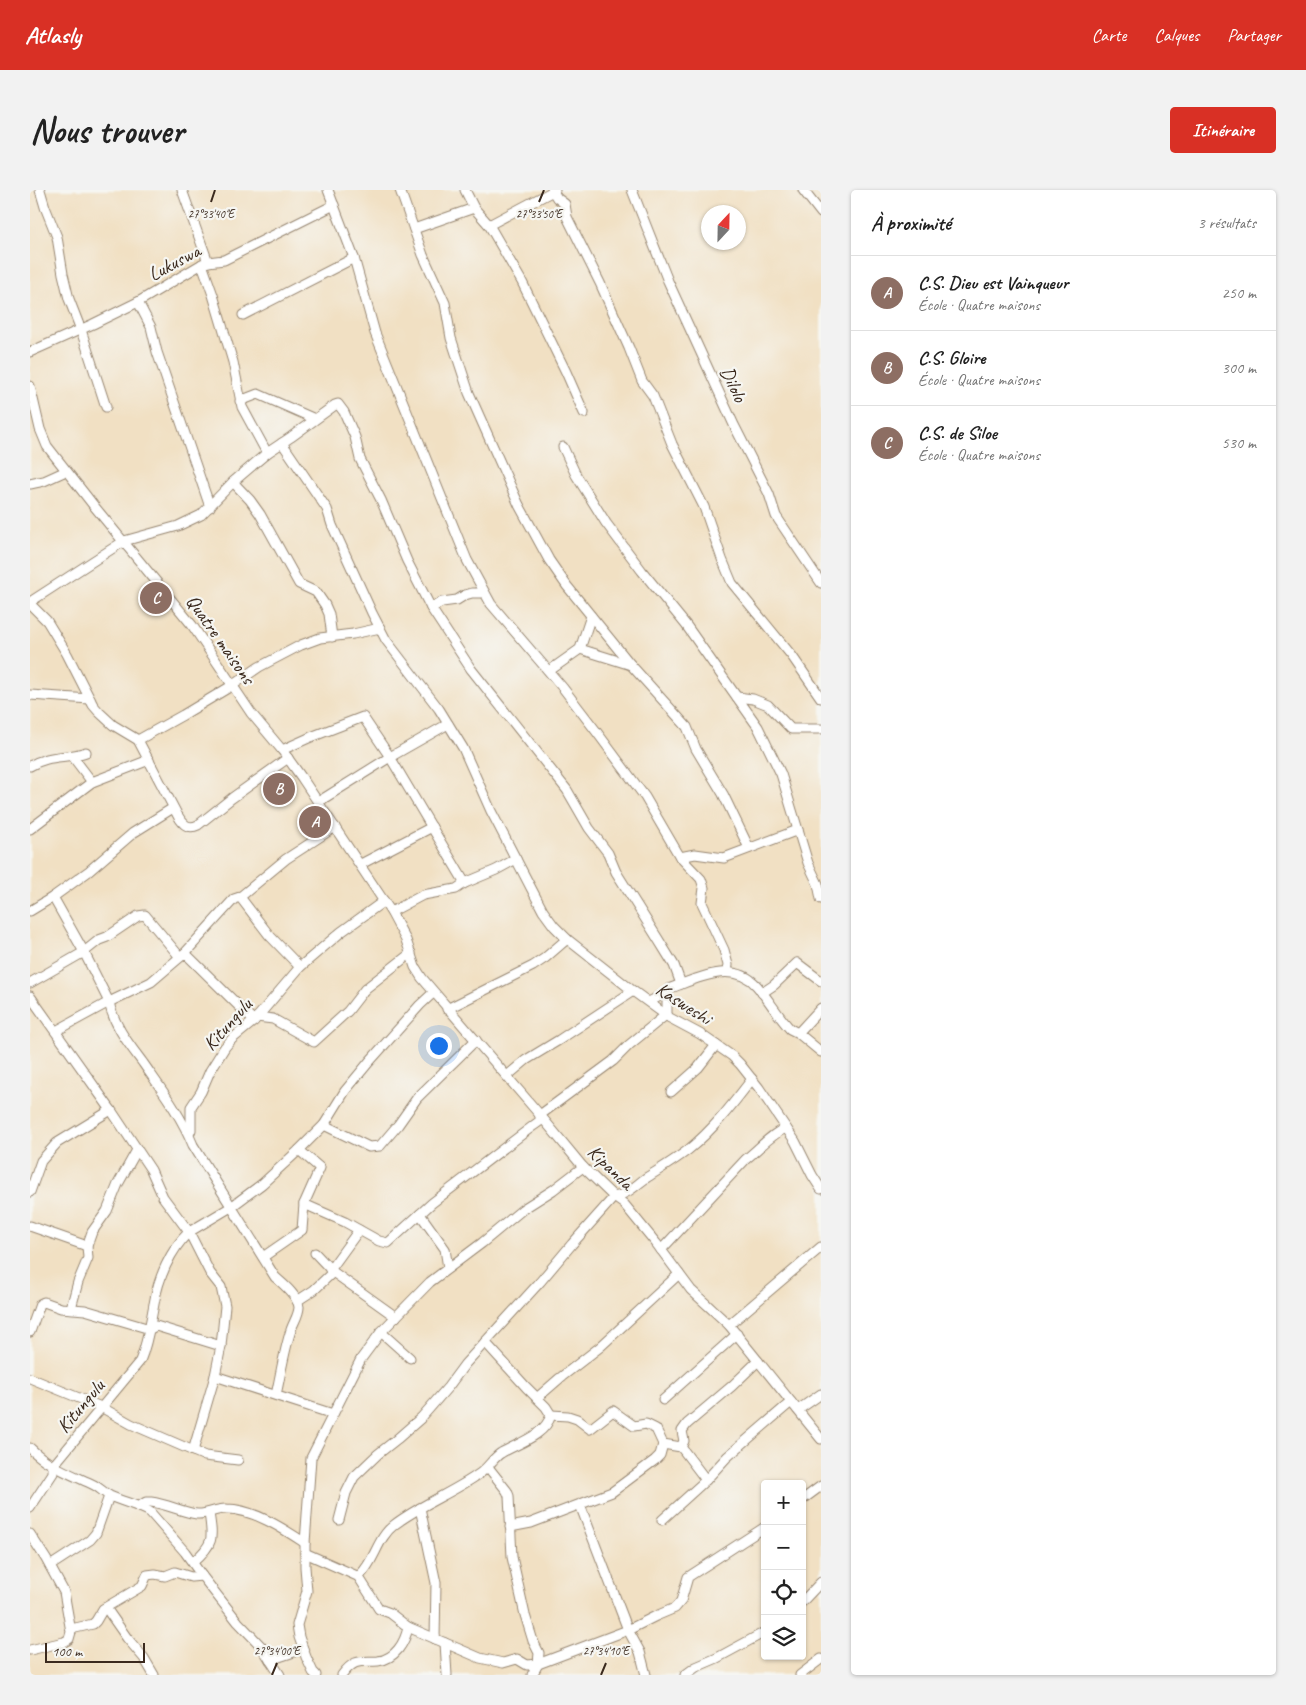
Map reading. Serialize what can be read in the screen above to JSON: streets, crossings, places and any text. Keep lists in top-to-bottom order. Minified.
{"streets":{"street":["Lukuswa","Dilolo","Quatre maisons","Kasweshi","Kitungulu","Kipanda"]},"crossings":[["Quatre maisons","Kitungulu"],["Quatre maisons","Kipanda"],["Kitungulu","Kipanda"]],"scale_bar":"100 m","north":"top","page":{"header":"Atlasly","nav":["Carte","Calques","Partager"],"buttons":"Itinéraire","title":"Nous trouver","heading":["À proximité","3 résultats"],"list":[{"mark":"A","name":"C.S. Dieu est Vainqueur","note":"École · Quatre maisons","value":"250 m"},{"mark":"B","name":"C.S. Gloire","note":"École · Quatre maisons","value":"300 m"},{"mark":"C","name":"C.S. de Siloe","note":"École · Quatre maisons","value":"530 m"}],"pins":["C","B","A"],"map_buttons":["+","−"],"scale":"100 m"},"coordinates":["27°33'40\"E","27°33'50\"E","27°34'00\"E","27°34'10\"E"]}
